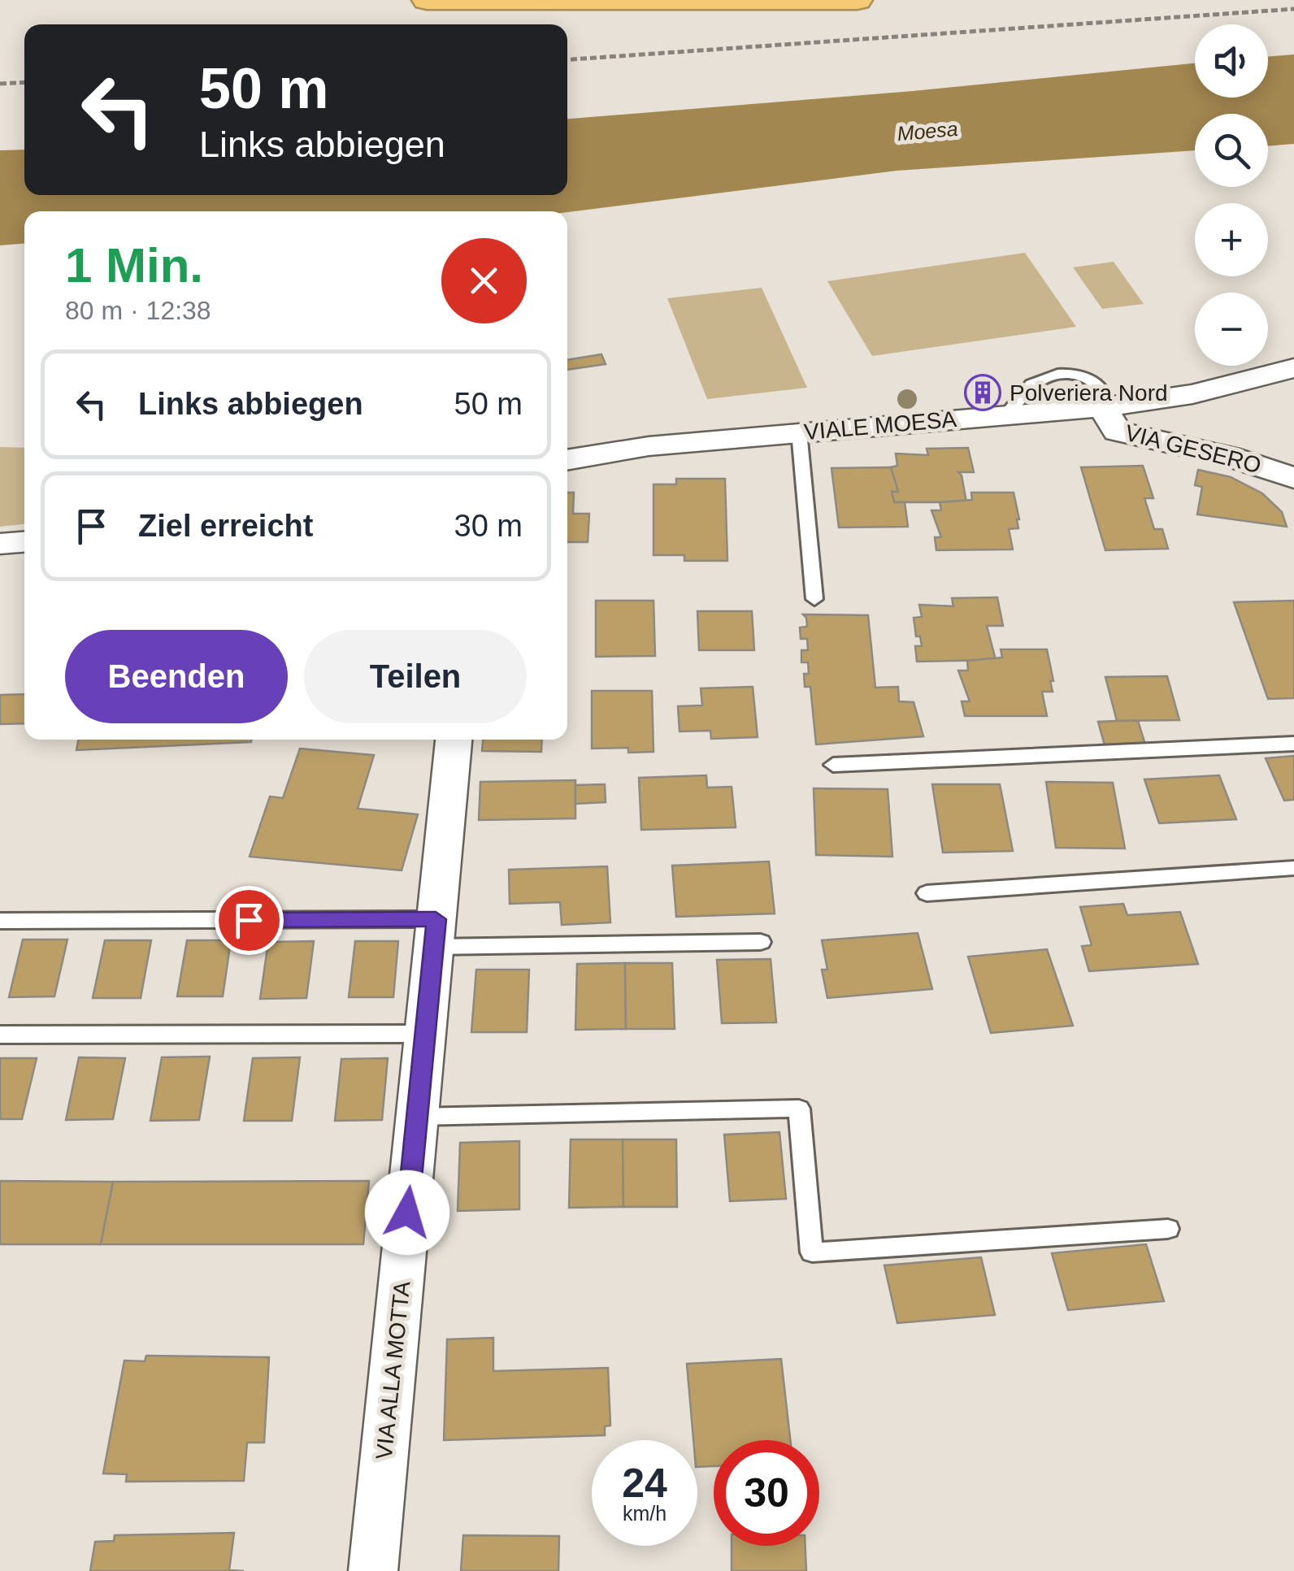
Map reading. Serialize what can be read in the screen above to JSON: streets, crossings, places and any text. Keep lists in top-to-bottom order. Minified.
{"streets":{"street":["VIALE MOESA","VIA GESERO","VIA ALLA MOTTA"]},"crossings":[["VIALE MOESA","VIA GESERO"]],"water":["Moesa"],"places":{"building":["Polveriera Nord"]},"page":{"map_buttons":["+","−"],"turn":["50 m","Links abbiegen"],"heading":["1 Min.","80 m · 12:38"],"list":[{"name":"Links abbiegen","value":"50 m"},{"name":"Ziel erreicht","value":"30 m"}],"buttons":["Beenden","Teilen"],"speed":"24 km/h","limit":"30"}}
